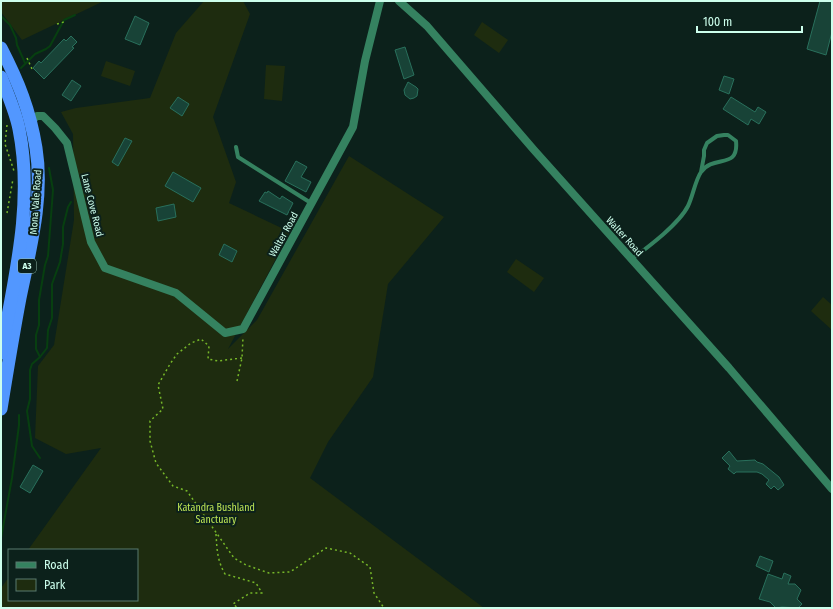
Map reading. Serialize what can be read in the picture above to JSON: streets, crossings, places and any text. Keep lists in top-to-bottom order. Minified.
{"streets":{"highway":["Mona Vale Road","A3"],"street":["Lane Cove Road","Walter Road"]},"crossings":[["Mona Vale Road","Lane Cove Road"],["Lane Cove Road","Walter Road"]],"parks":["Katandra Bushland Sanctuary"],"legend":["Road","Park"],"scale_bar":"100 m"}
